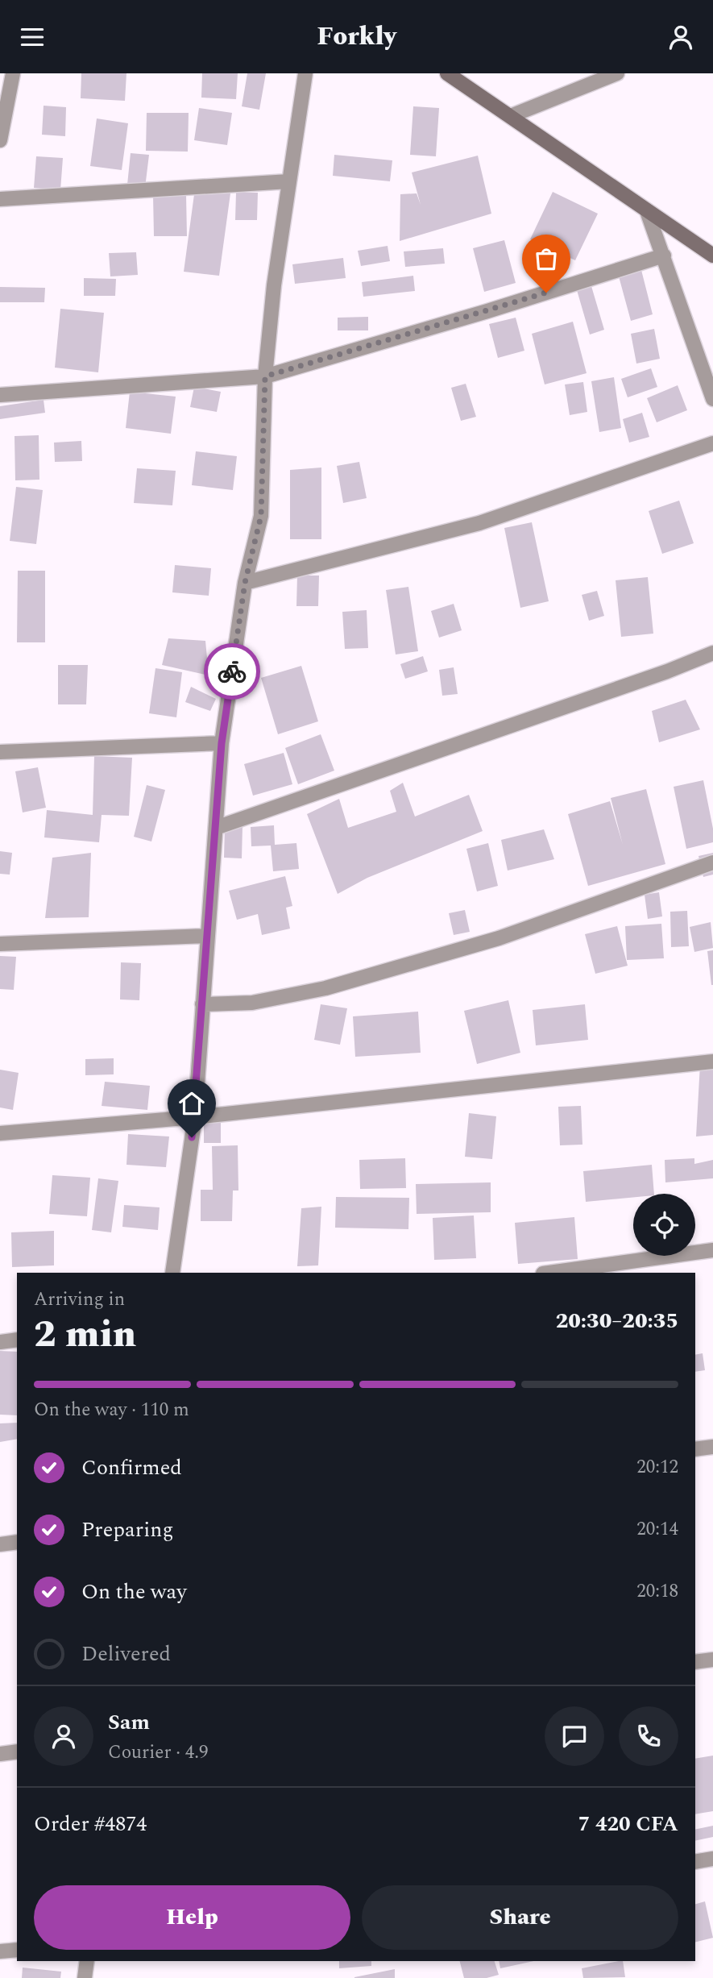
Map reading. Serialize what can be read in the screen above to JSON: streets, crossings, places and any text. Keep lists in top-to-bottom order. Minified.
{"page":{"header":"Forkly","heading":["2 min","Arriving in","20:30–20:35"],"panel":["Sam","Courier · 4.9","Order #4874","7 420 CFA"],"bar":"On the way · 110 m","list":[["Confirmed","20:12"],["Preparing","20:14"],["On the way","20:18"],"Delivered"],"buttons":["Help","Share"]}}
